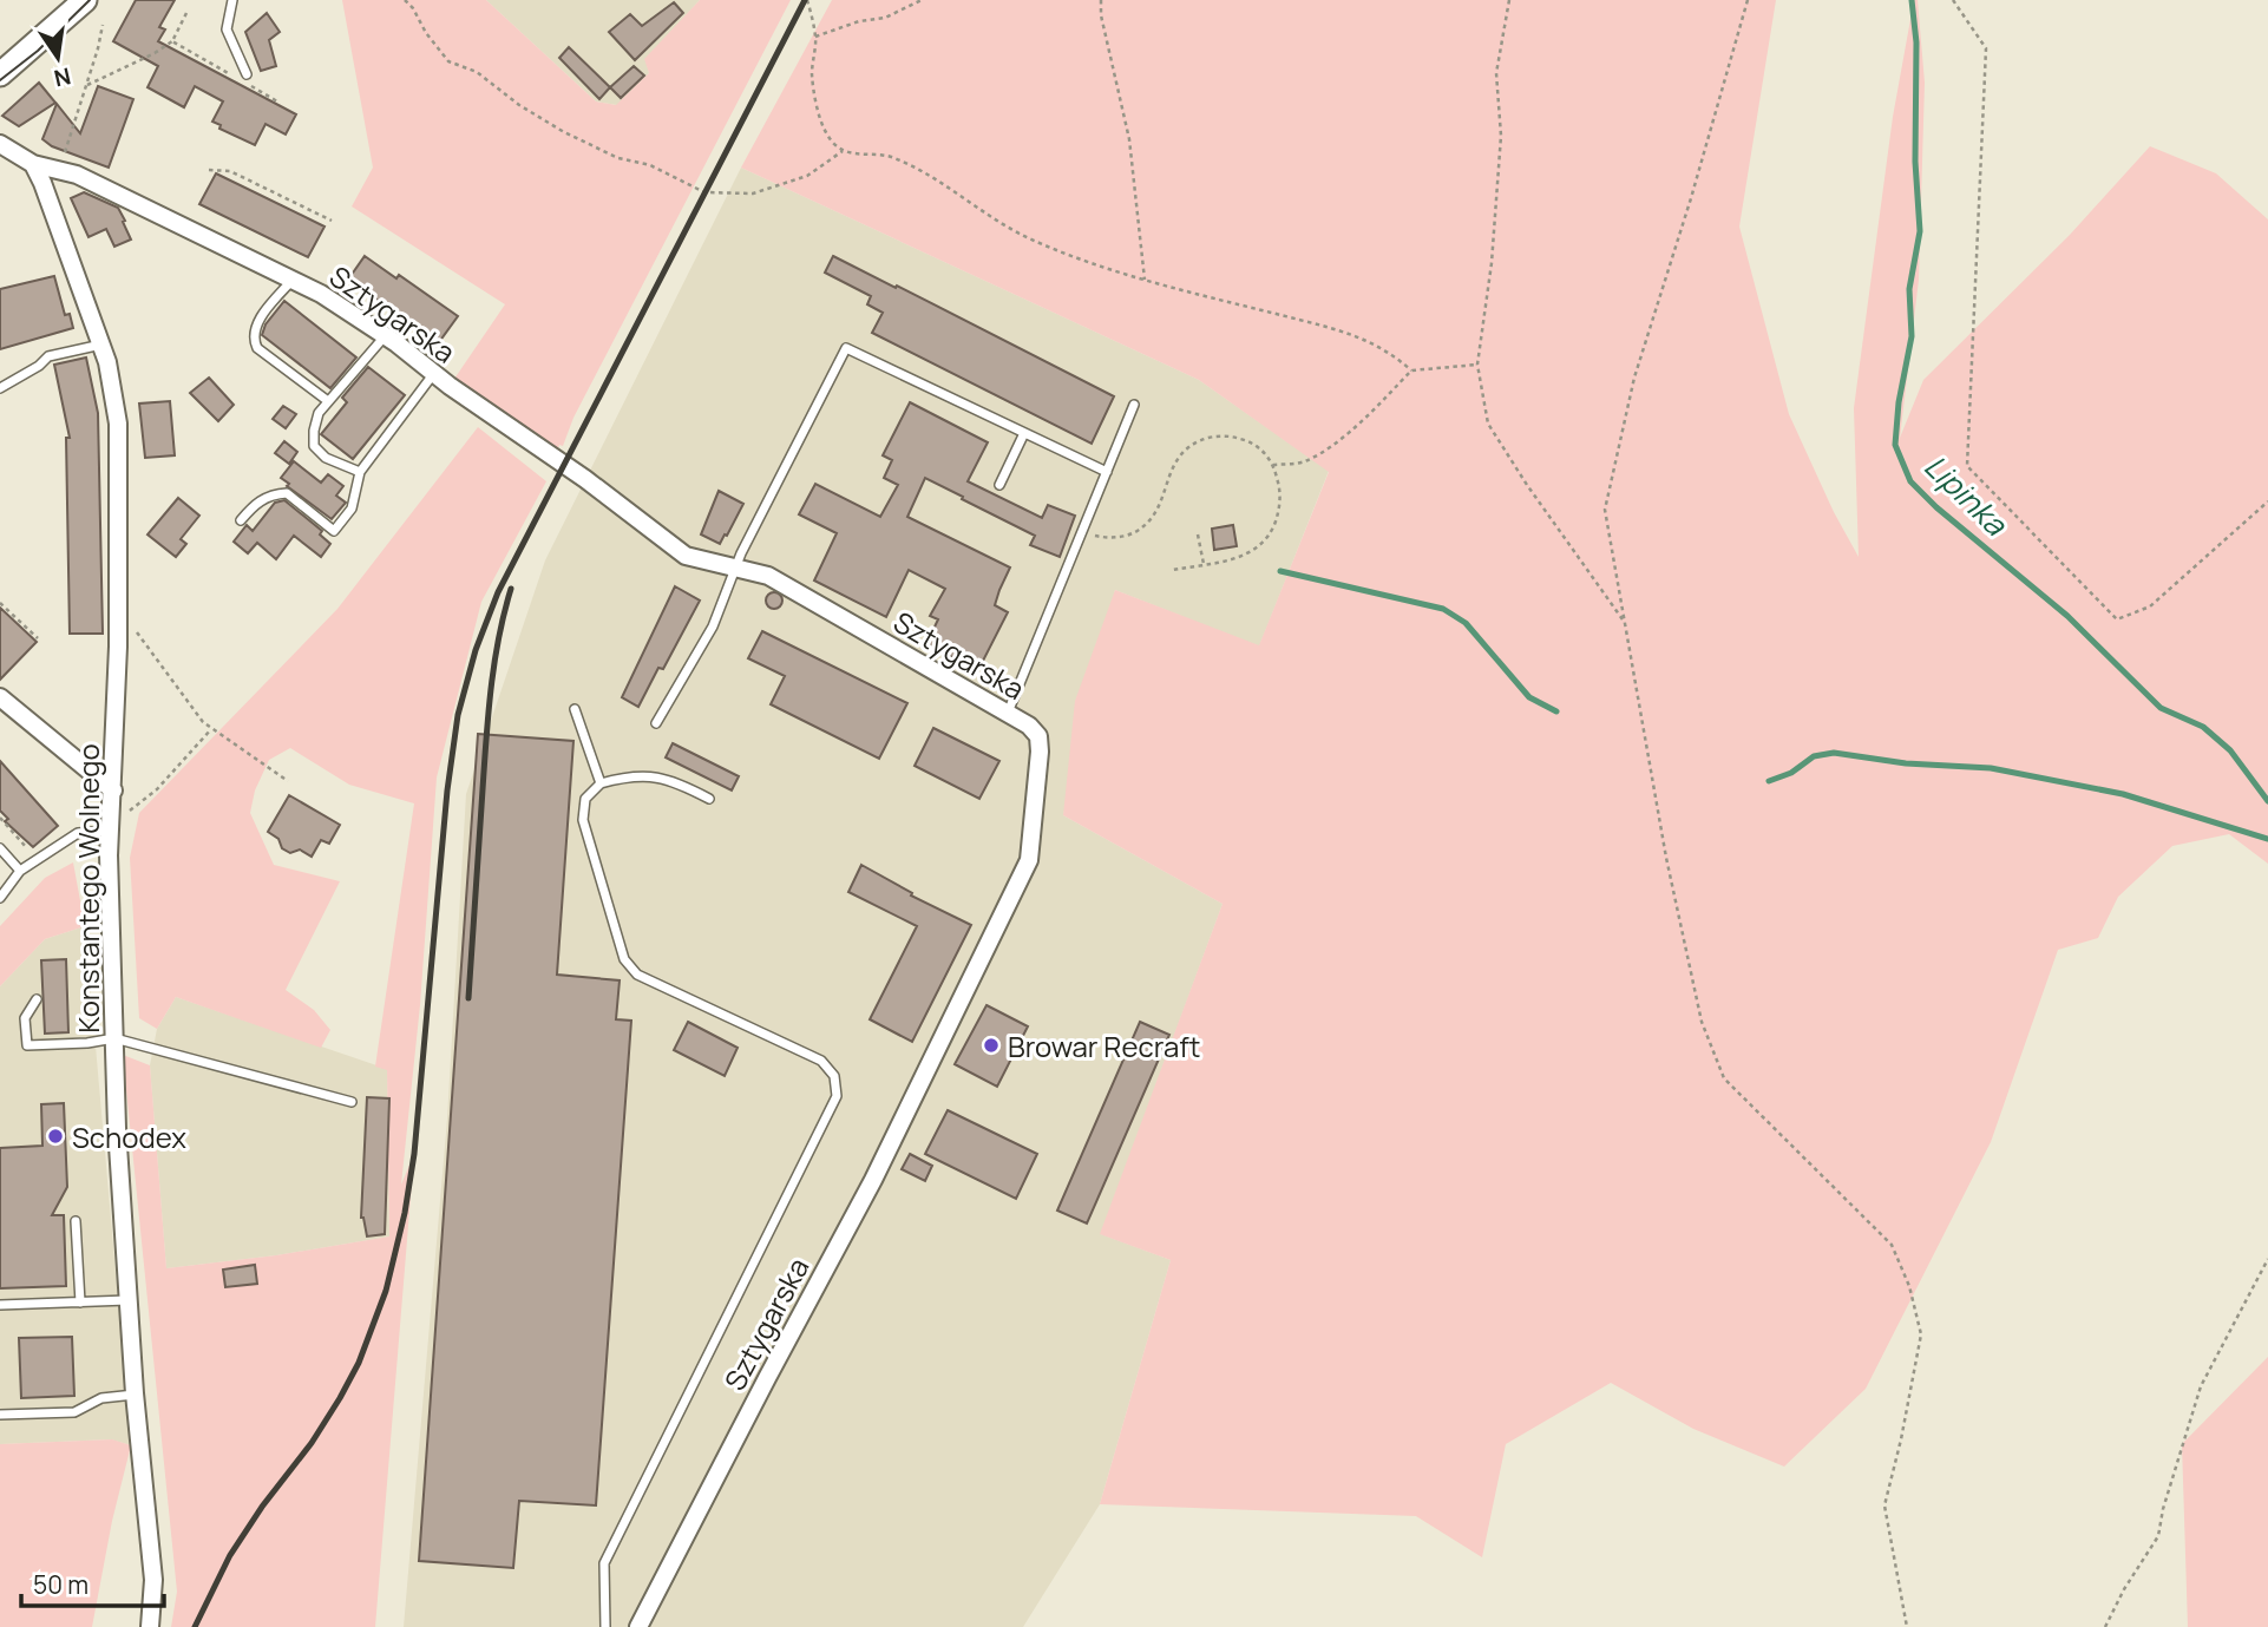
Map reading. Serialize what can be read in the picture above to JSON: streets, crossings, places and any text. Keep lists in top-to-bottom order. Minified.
{"streets":{"street":["Sztygarska","Konstantego Wolnego"]},"crossings":[["Sztygarska","Konstantego Wolnego"]],"water":["Lipinka"],"places":["Browar Recraft","Schodex"],"scale_bar":"50 m","north":"bottom"}
